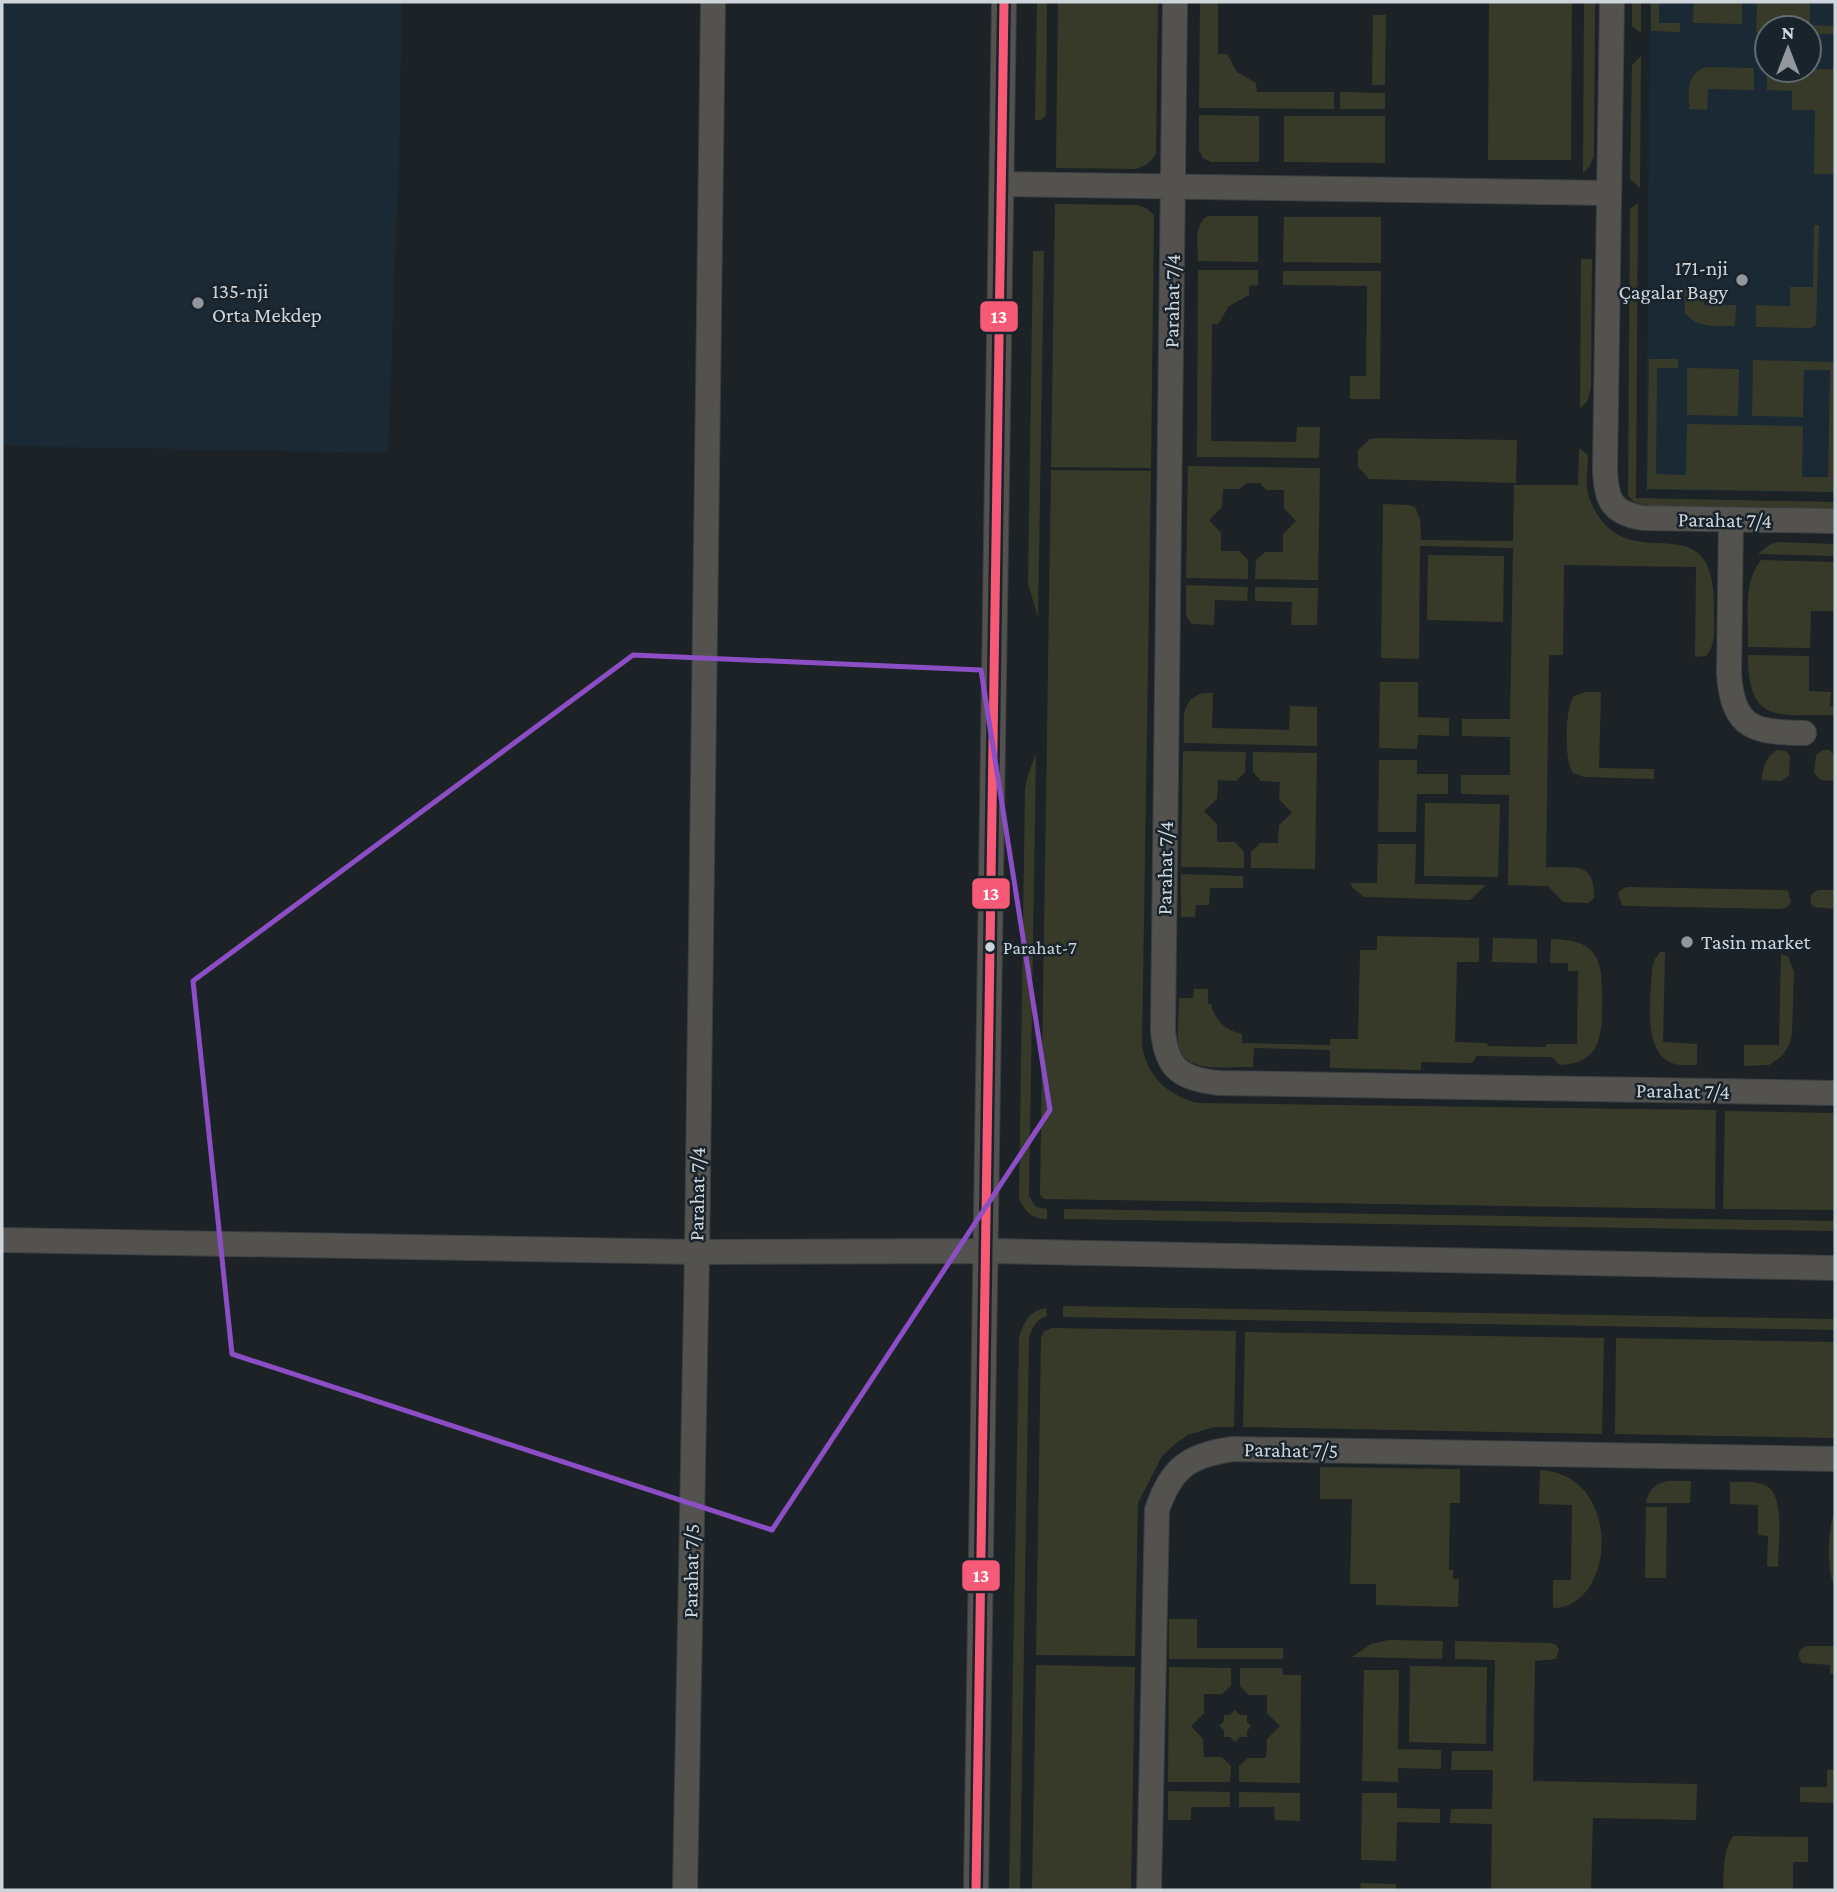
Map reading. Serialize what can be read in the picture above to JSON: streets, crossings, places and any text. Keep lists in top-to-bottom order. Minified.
{"streets":{"street":["Parahat 7/4","Parahat 7/5"]},"crossings":[["Parahat 7/4","Parahat 7/5"]],"places":["171-nji Çagalar Bagy","135-nji Orta Mekdep","Tasin market","Parahat-7"],"lines":["transit line 13"],"north":"top"}
